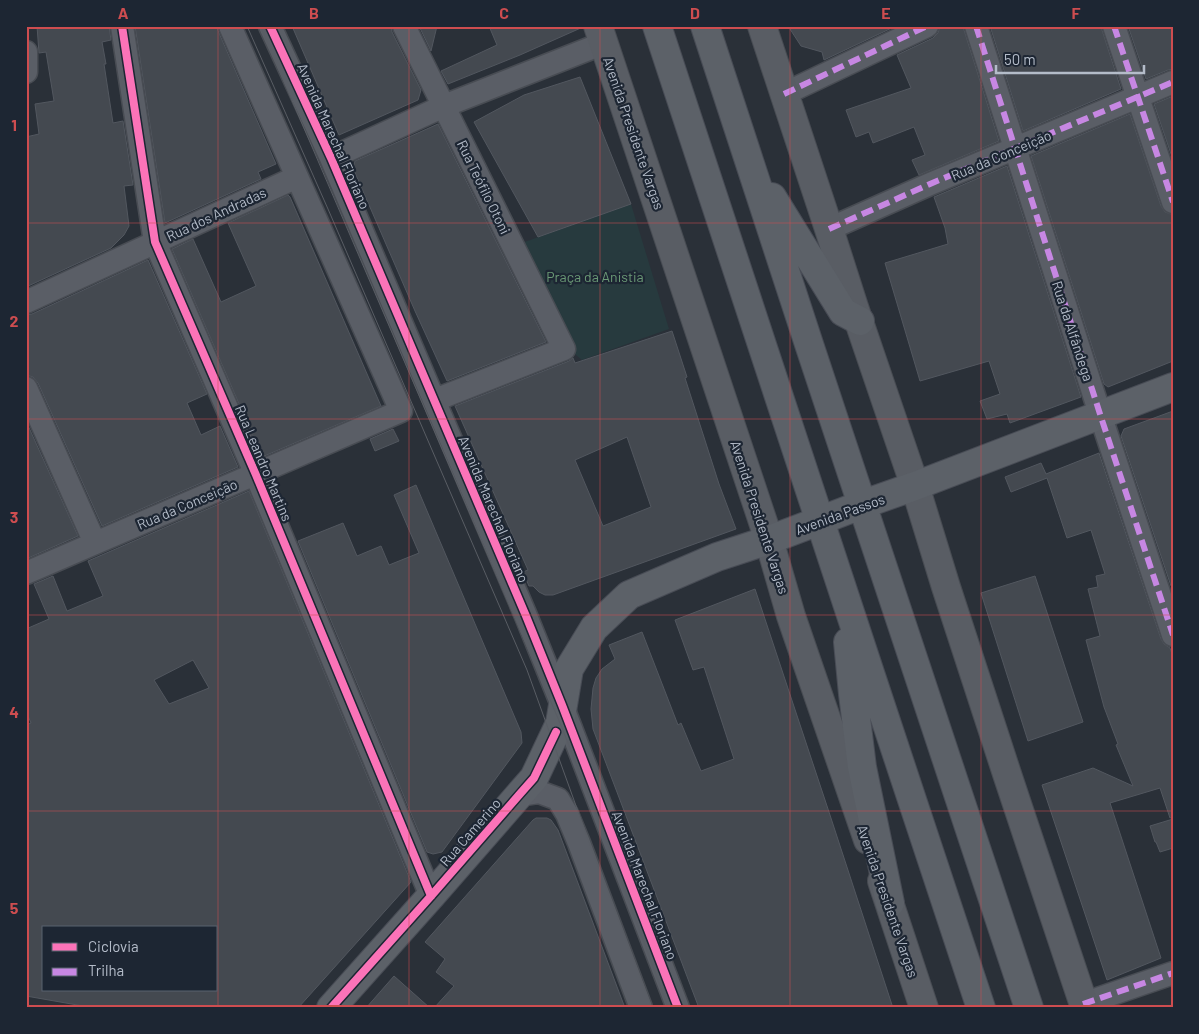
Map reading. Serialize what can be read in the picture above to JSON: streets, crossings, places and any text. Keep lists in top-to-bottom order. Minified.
{"streets":{"main road":["Avenida Presidente Vargas","Avenida Passos","Rua Camerino"],"street":["Avenida Marechal Floriano","Rua da Conceição","Rua Teófilo Otoni","Rua dos Andradas","Rua da Alfândega","Rua Leandro Martins"]},"crossings":[["Avenida Presidente Vargas","Avenida Passos"],["Avenida Marechal Floriano","Rua Teófilo Otoni"],["Avenida Marechal Floriano","Avenida Passos"],["Rua da Conceição","Rua dos Andradas"],["Rua da Conceição","Rua da Alfândega"],["Rua da Conceição","Rua Leandro Martins"],["Rua dos Andradas","Rua Leandro Martins"],["Rua da Alfândega","Avenida Passos"],["Rua Leandro Martins","Rua Camerino"],["Avenida Passos","Rua Camerino"]],"parks":["Praça da Anistia"],"legend":["Ciclovia","Trilha"],"scale_bar":"50 m","grid":{"columns":["A","B","C","D","E","F"],"rows":["1","2","3","4","5"]}}
